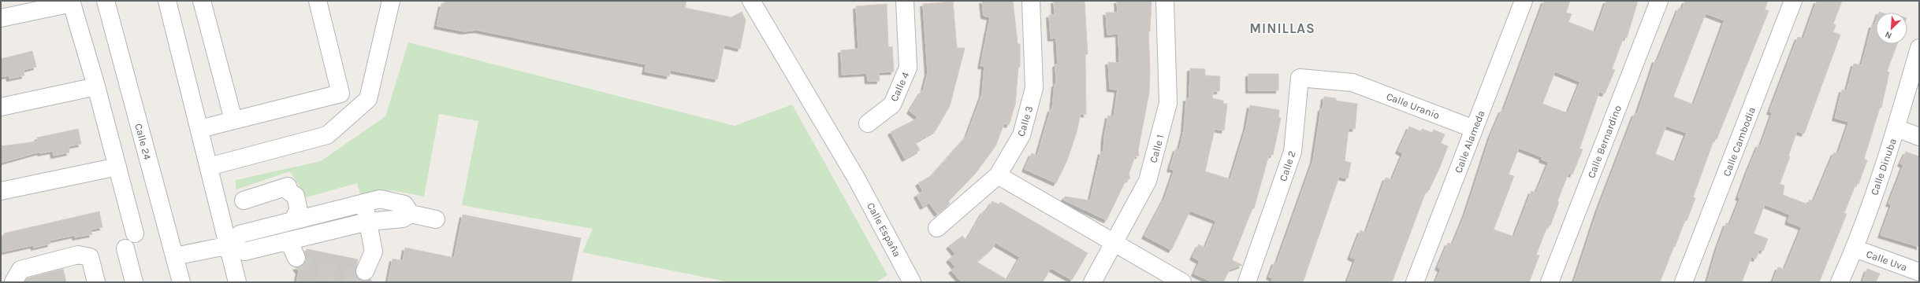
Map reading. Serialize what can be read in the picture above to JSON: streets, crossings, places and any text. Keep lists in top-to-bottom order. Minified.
{"streets":{"street":["Calle 4","Calle Uranio","Calle 3","Calle 24","Calle Alameda","Calle Bernardino","Calle Cambodia","Calle 1","Calle 2","Calle Dinuba","Calle España","Calle Uva"]},"crossings":[["Calle Uranio","Calle Alameda"],["Calle Uranio","Calle 2"],["Calle Dinuba","Calle Uva"]],"districts":["MINILLAS"],"north":"bottom left"}
